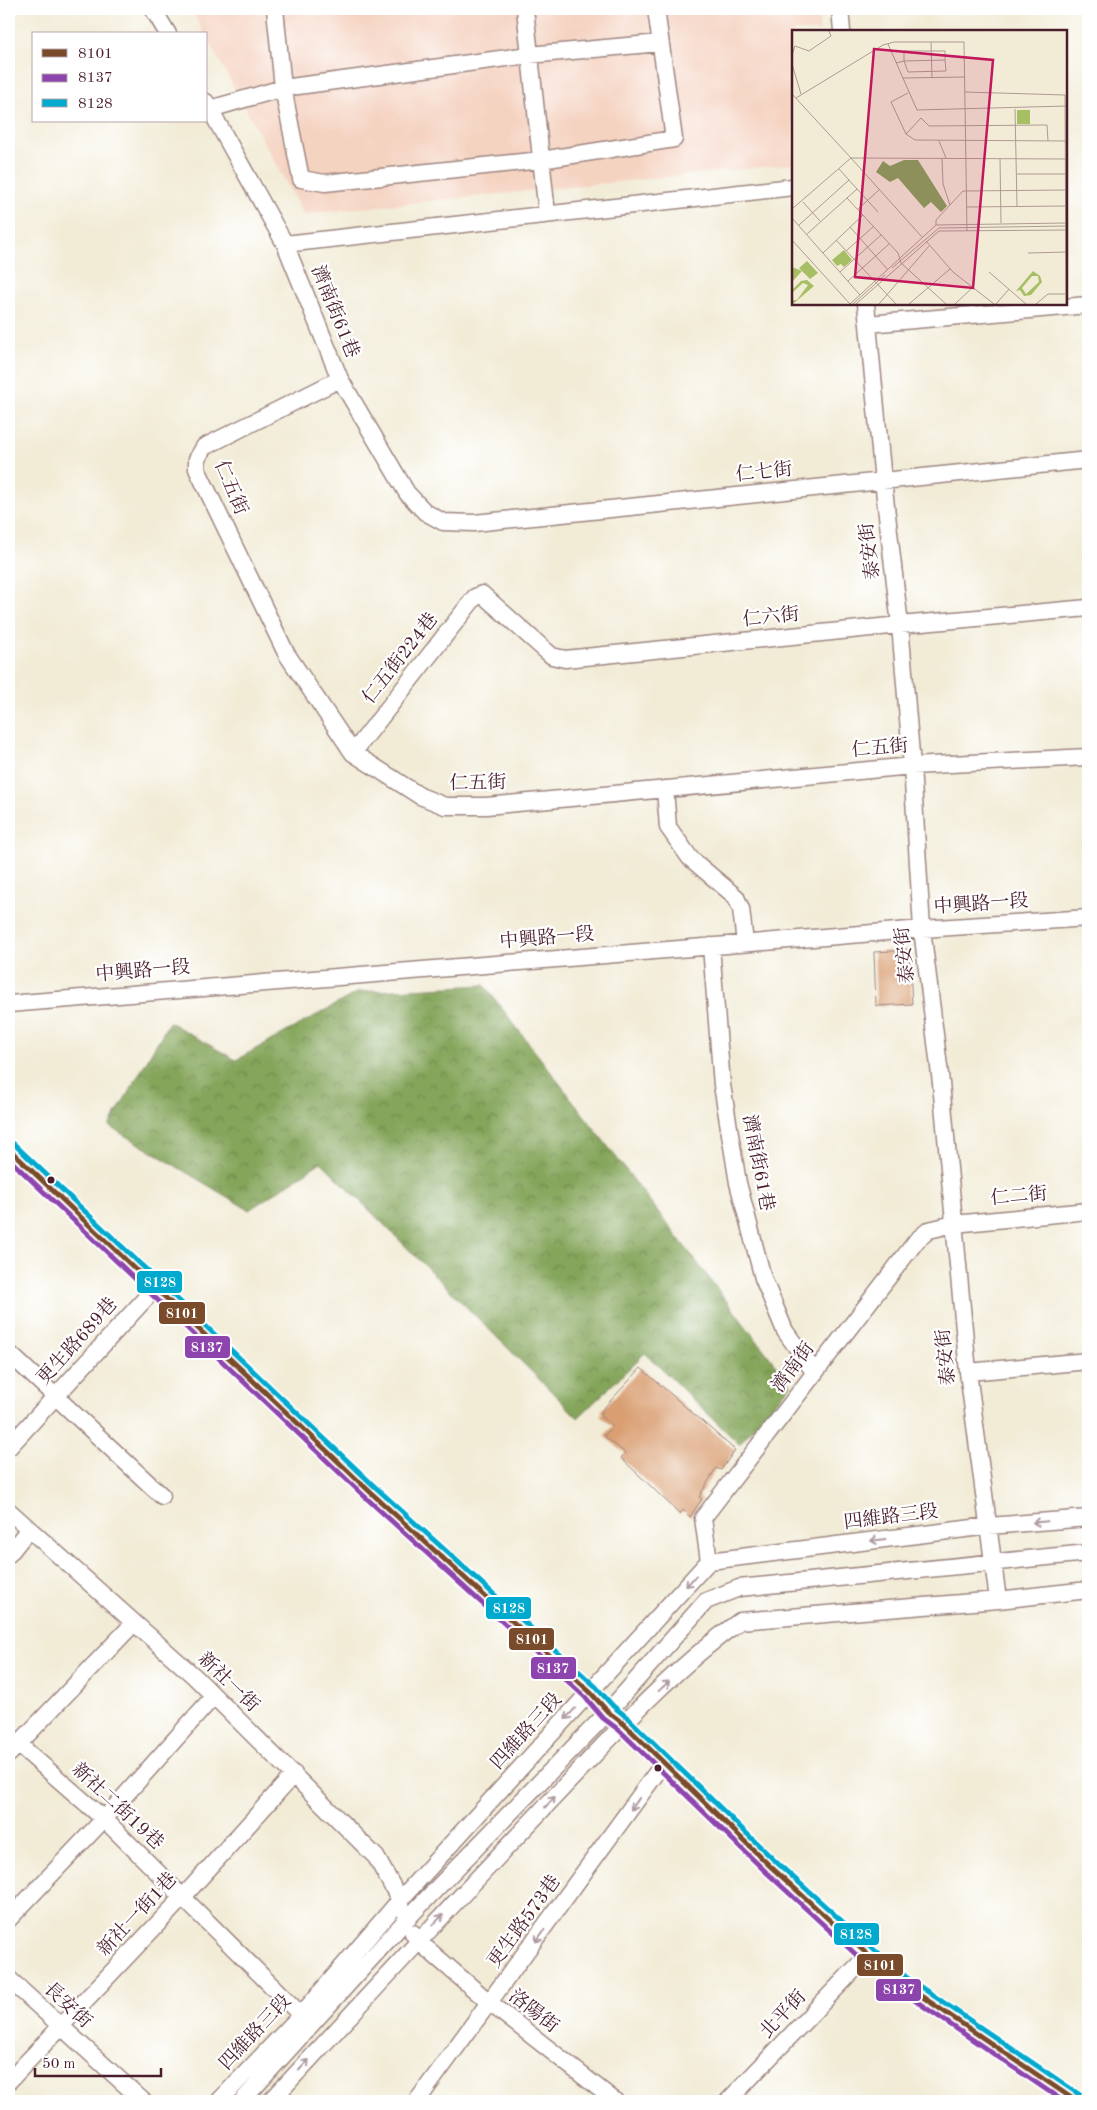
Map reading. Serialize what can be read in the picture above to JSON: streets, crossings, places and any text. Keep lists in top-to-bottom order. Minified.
{"streets":{"street":["濟南街61巷","仁七街","仁五街","泰安街","仁六街","仁五街224巷","中興路一段","仁二街","更生路689巷","濟南街","四維路三段","新社一街","新社二街19巷","新社一街1巷","更生路573巷","長安街","洛陽街","北平街"]},"crossings":[["濟南街61巷","仁七街"],["濟南街61巷","仁五街"],["濟南街61巷","中興路一段"],["濟南街61巷","濟南街"],["仁七街","泰安街"],["仁五街","泰安街"],["仁五街","仁五街224巷"],["泰安街","仁六街"],["泰安街","中興路一段"],["泰安街","仁二街"],["泰安街","濟南街"],["泰安街","四維路三段"],["仁六街","仁五街224巷"],["仁二街","濟南街"],["濟南街","四維路三段"],["四維路三段","新社一街"],["四維路三段","新社二街19巷"],["四維路三段","洛陽街"],["新社一街","新社一街1巷"],["新社一街","洛陽街"],["新社二街19巷","新社一街1巷"],["新社一街1巷","長安街"],["更生路573巷","洛陽街"]],"lines":["transit line 8128","transit line 8101","transit line 8137"],"legend":["8101","8137","8128"],"scale_bar":"50 m"}
